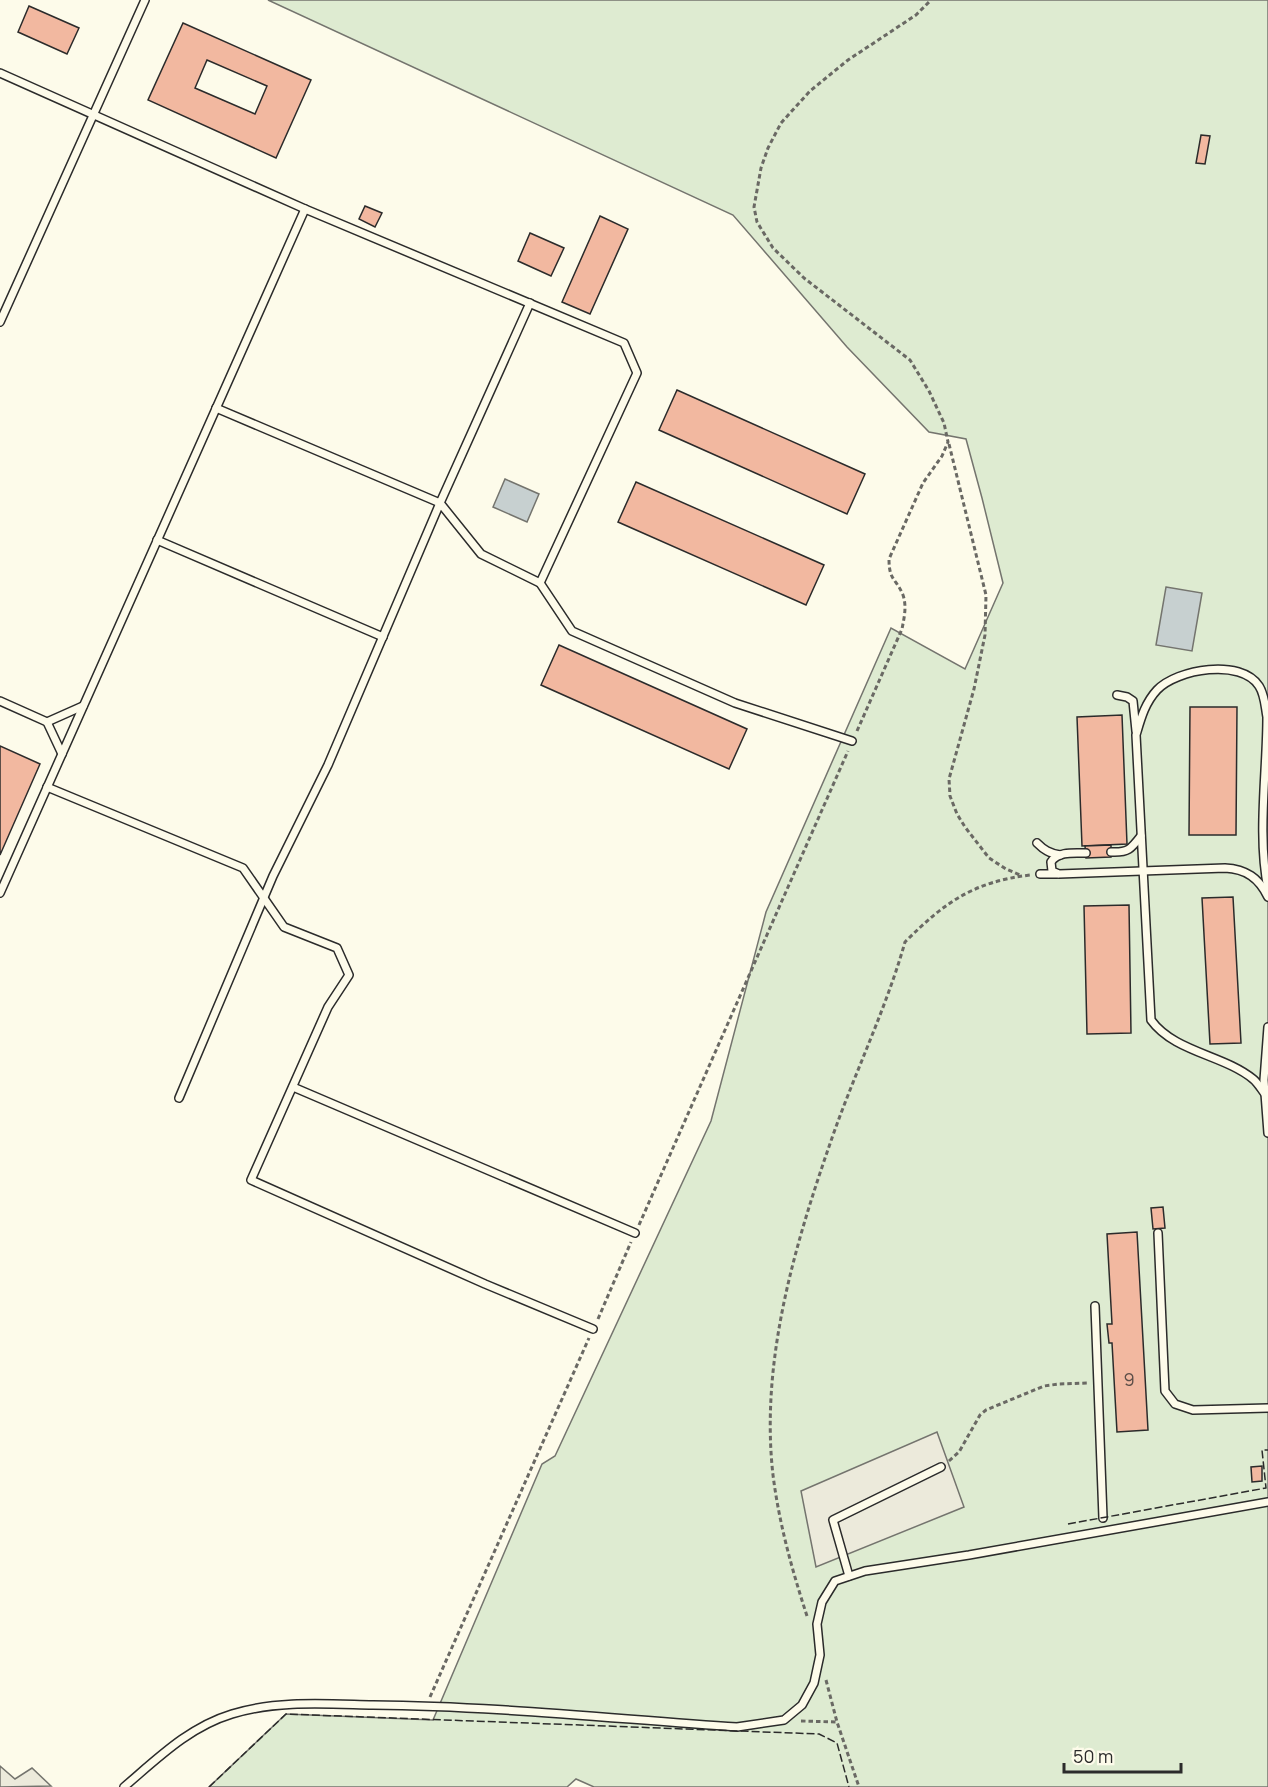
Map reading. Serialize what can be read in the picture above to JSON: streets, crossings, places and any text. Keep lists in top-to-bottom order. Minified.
{"house_numbers":["9"],"scale_bar":"50 m"}
